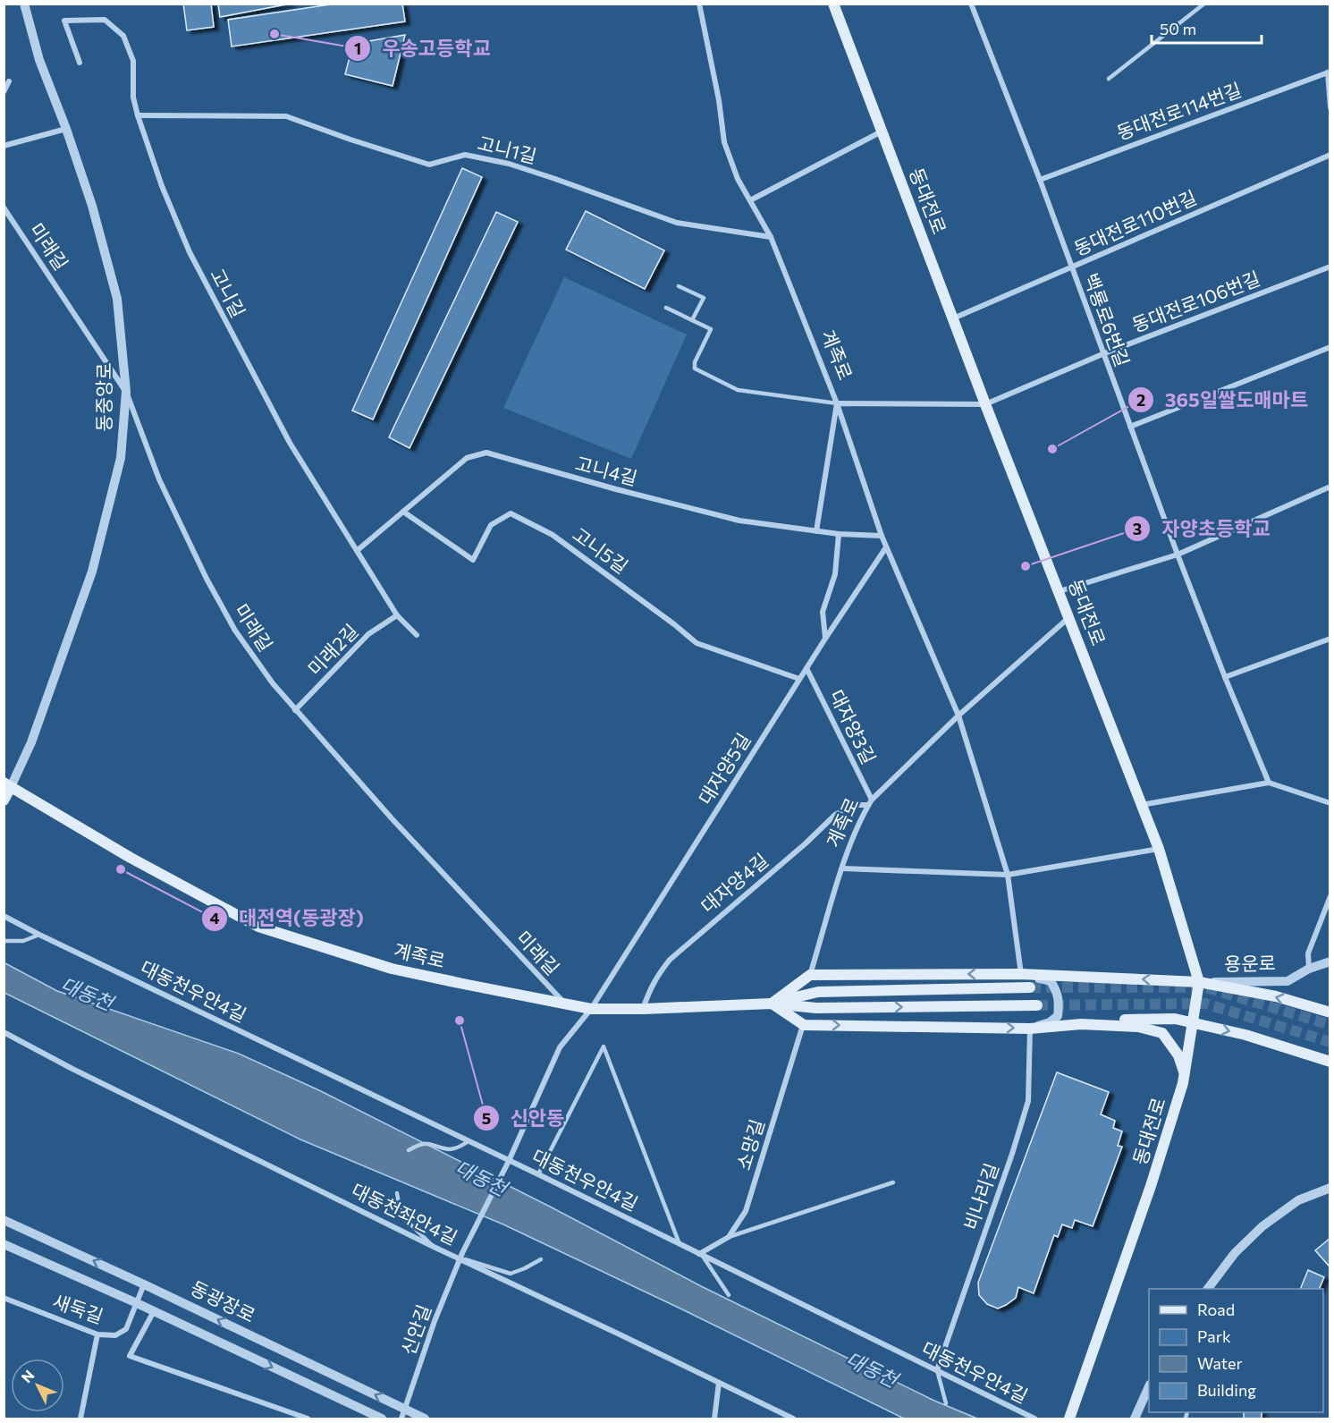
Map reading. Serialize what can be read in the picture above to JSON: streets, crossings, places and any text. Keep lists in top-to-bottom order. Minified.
{"streets":{"main road":["동대전로","계족로"],"street":["동대전로114번길","고니1길","동대전로110번길","미래길","고니길","동대전로106번길","백룡로6번길","동중앙로","고니4길","고니5길","미래2길","대자양3길","대자양5길","대자양4길","용운로","대동천우안4길","소망길","비나리길","대동천좌안4길","동광장로","새둑길","신안길"]},"crossings":[["동대전로114번길","백룡로6번길"],["고니1길","고니길"],["고니1길","계족로"],["동대전로","동대전로110번길"],["동대전로","동대전로106번길"],["동대전로","계족로"],["동대전로","용운로"],["동대전로110번길","백룡로6번길"],["미래길","계족로"],["미래길","동중앙로"],["미래길","미래2길"],["고니길","고니4길"],["고니길","미래2길"],["동대전로106번길","백룡로6번길"],["계족로","동중앙로"],["계족로","고니4길"],["계족로","대자양3길"],["계족로","대자양5길"],["계족로","대자양4길"],["고니4길","고니5길"],["고니5길","대자양5길"],["대자양3길","대자양5길"],["대자양3길","대자양4길"],["대동천우안4길","소망길"],["대동천우안4길","비나리길"],["대동천우안4길","신안길"],["대동천좌안4길","신안길"],["동광장로","새둑길"],["동광장로","신안길"]],"water":["대동천"],"places":["우송고등학교","365일쌀도매마트","자양초등학교","대전역(동광장)","신안동"],"legend":["Road","Park","Water","Building"],"scale_bar":"50 m","north":"top left"}
